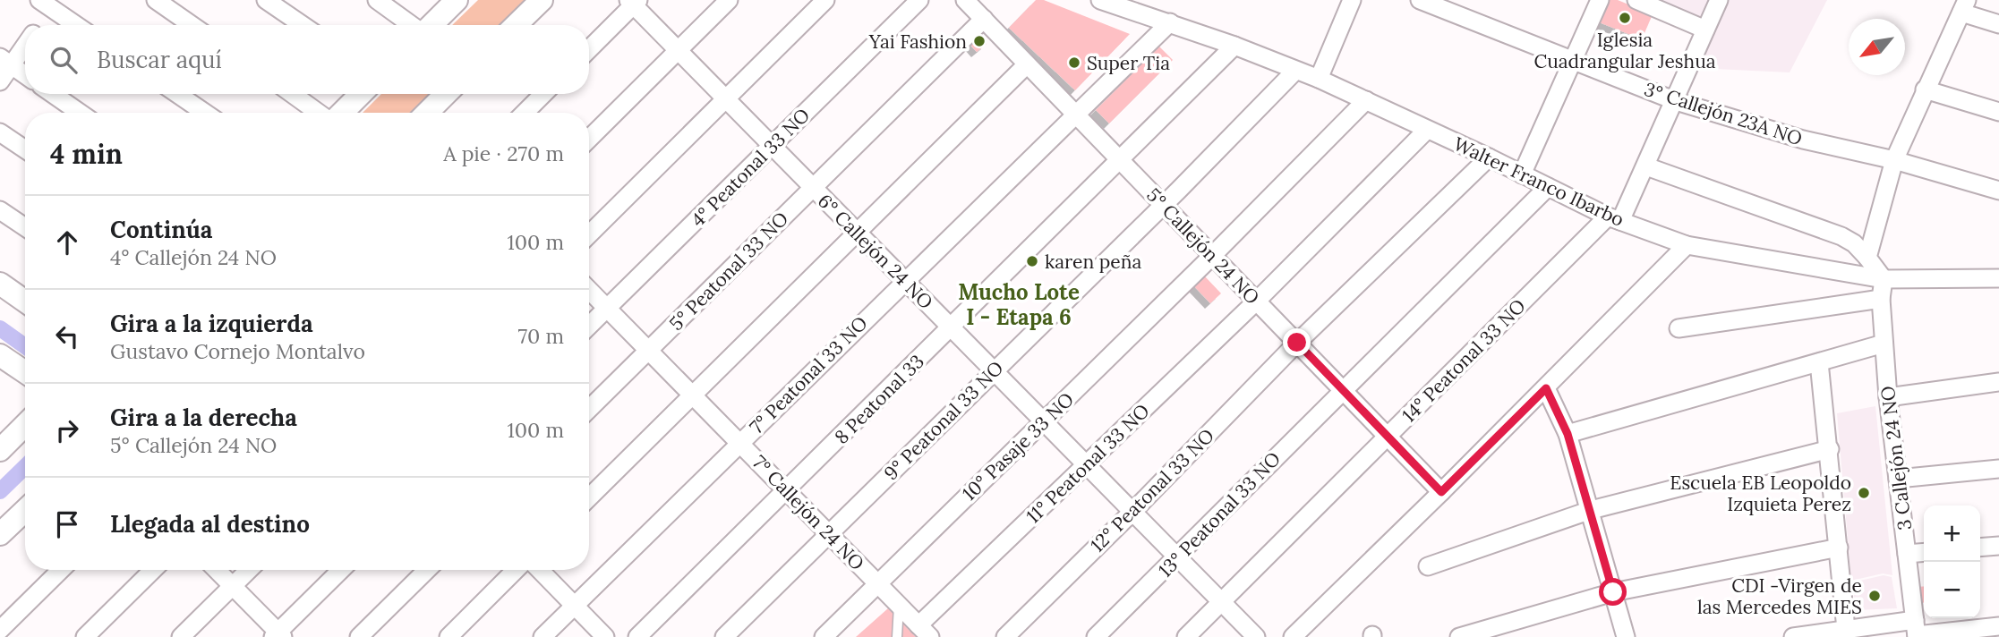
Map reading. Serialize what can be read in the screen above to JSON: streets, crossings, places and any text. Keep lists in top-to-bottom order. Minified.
{"streets":{"street":["3° Callejón 23A NO","4° Peatonal 33 NO","Walter Franco Ibarbo","5° Callejón 24 NO","6° Callejón 24 NO","5° Peatonal 33 NO","14° Peatonal 33 NO","7° Peatonal 33 NO","8 Peatonal 33","9° Peatonal 33 NO","10° Pasaje 33 NO","3 Callejón 24 NO","11° Peatonal 33 NO","12° Peatonal 33 NO","7° Callejón 24 NO","13° Peatonal 33 NO"]},"crossings":[["3° Callejón 23A NO","14° Peatonal 33 NO"],["4° Peatonal 33 NO","6° Callejón 24 NO"],["4° Peatonal 33 NO","7° Callejón 24 NO"],["Walter Franco Ibarbo","14° Peatonal 33 NO"],["Walter Franco Ibarbo","7° Peatonal 33 NO"],["Walter Franco Ibarbo","8 Peatonal 33"],["Walter Franco Ibarbo","9° Peatonal 33 NO"],["Walter Franco Ibarbo","10° Pasaje 33 NO"],["Walter Franco Ibarbo","3 Callejón 24 NO"],["Walter Franco Ibarbo","11° Peatonal 33 NO"],["Walter Franco Ibarbo","12° Peatonal 33 NO"],["Walter Franco Ibarbo","13° Peatonal 33 NO"],["5° Callejón 24 NO","5° Peatonal 33 NO"],["5° Callejón 24 NO","14° Peatonal 33 NO"],["5° Callejón 24 NO","7° Peatonal 33 NO"],["5° Callejón 24 NO","8 Peatonal 33"],["5° Callejón 24 NO","9° Peatonal 33 NO"],["5° Callejón 24 NO","10° Pasaje 33 NO"],["5° Callejón 24 NO","11° Peatonal 33 NO"],["5° Callejón 24 NO","12° Peatonal 33 NO"],["5° Callejón 24 NO","13° Peatonal 33 NO"],["6° Callejón 24 NO","5° Peatonal 33 NO"],["6° Callejón 24 NO","14° Peatonal 33 NO"],["6° Callejón 24 NO","7° Peatonal 33 NO"],["6° Callejón 24 NO","8 Peatonal 33"],["6° Callejón 24 NO","9° Peatonal 33 NO"],["6° Callejón 24 NO","10° Pasaje 33 NO"],["6° Callejón 24 NO","11° Peatonal 33 NO"],["6° Callejón 24 NO","12° Peatonal 33 NO"],["6° Callejón 24 NO","13° Peatonal 33 NO"],["5° Peatonal 33 NO","7° Callejón 24 NO"],["7° Peatonal 33 NO","7° Callejón 24 NO"],["8 Peatonal 33","7° Callejón 24 NO"],["9° Peatonal 33 NO","7° Callejón 24 NO"],["10° Pasaje 33 NO","7° Callejón 24 NO"],["11° Peatonal 33 NO","7° Callejón 24 NO"]],"districts":["Mucho Lote I - Etapa 6"],"places":["Iglesia Cuadrangular Jeshua","Yai Fashion","Super Tia","karen peña","Escuela EB Leopoldo Izquieta Perez","CDI -Virgen de las Mercedes MIES"],"north":"bottom left","page":{"search":"Buscar aquí","heading":["4 min","A pie · 270 m"],"list":[["Continúa","4° Callejón 24 NO","100 m"],["Gira a la izquierda","Gustavo Cornejo Montalvo","70 m"],["Gira a la derecha","5° Callejón 24 NO","100 m"],"Llegada al destino"],"map_buttons":["+","−"]}}
